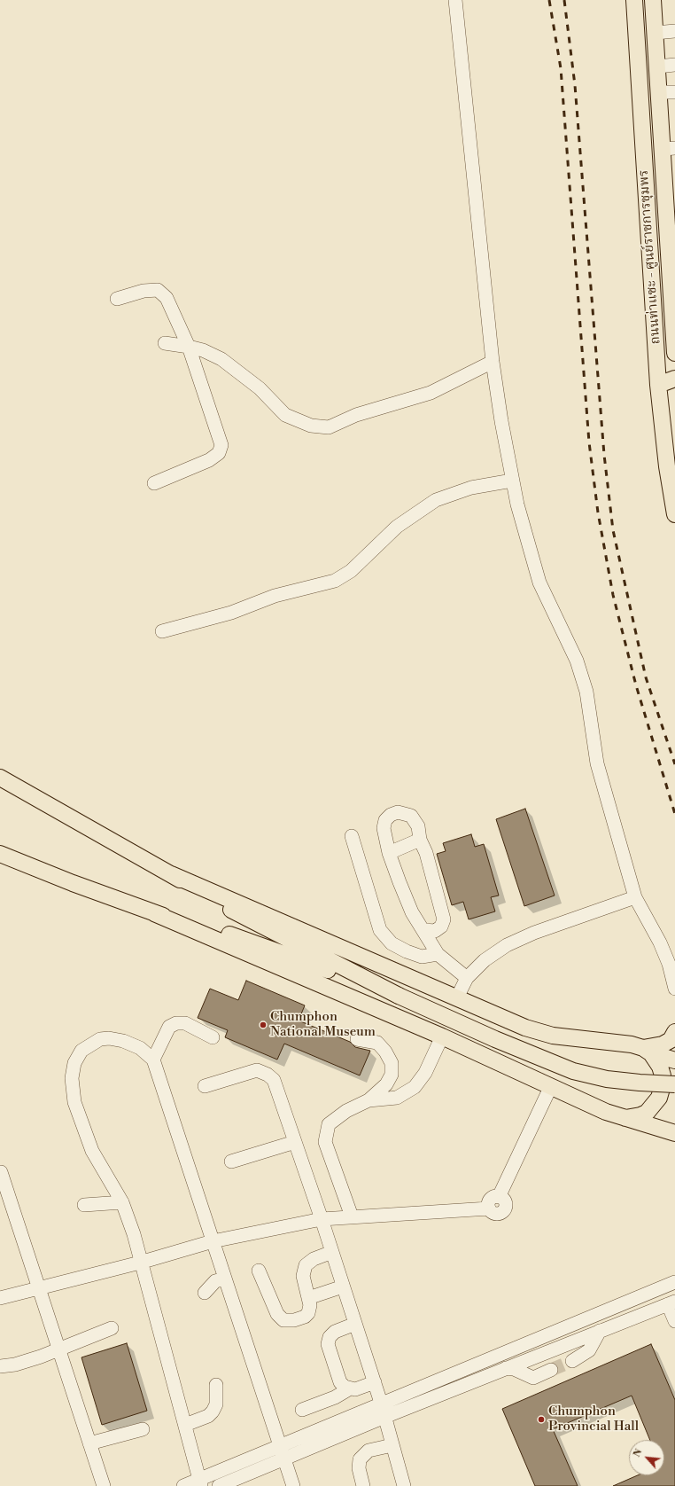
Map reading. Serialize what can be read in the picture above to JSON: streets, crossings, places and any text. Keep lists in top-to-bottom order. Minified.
{"streets":{"main road":["ถนนท่าแซะ - ศูนย์ราชการชุมพร"]},"places":["Chumphon National Museum","Chumphon Provincial Hall"],"north":"top left"}
